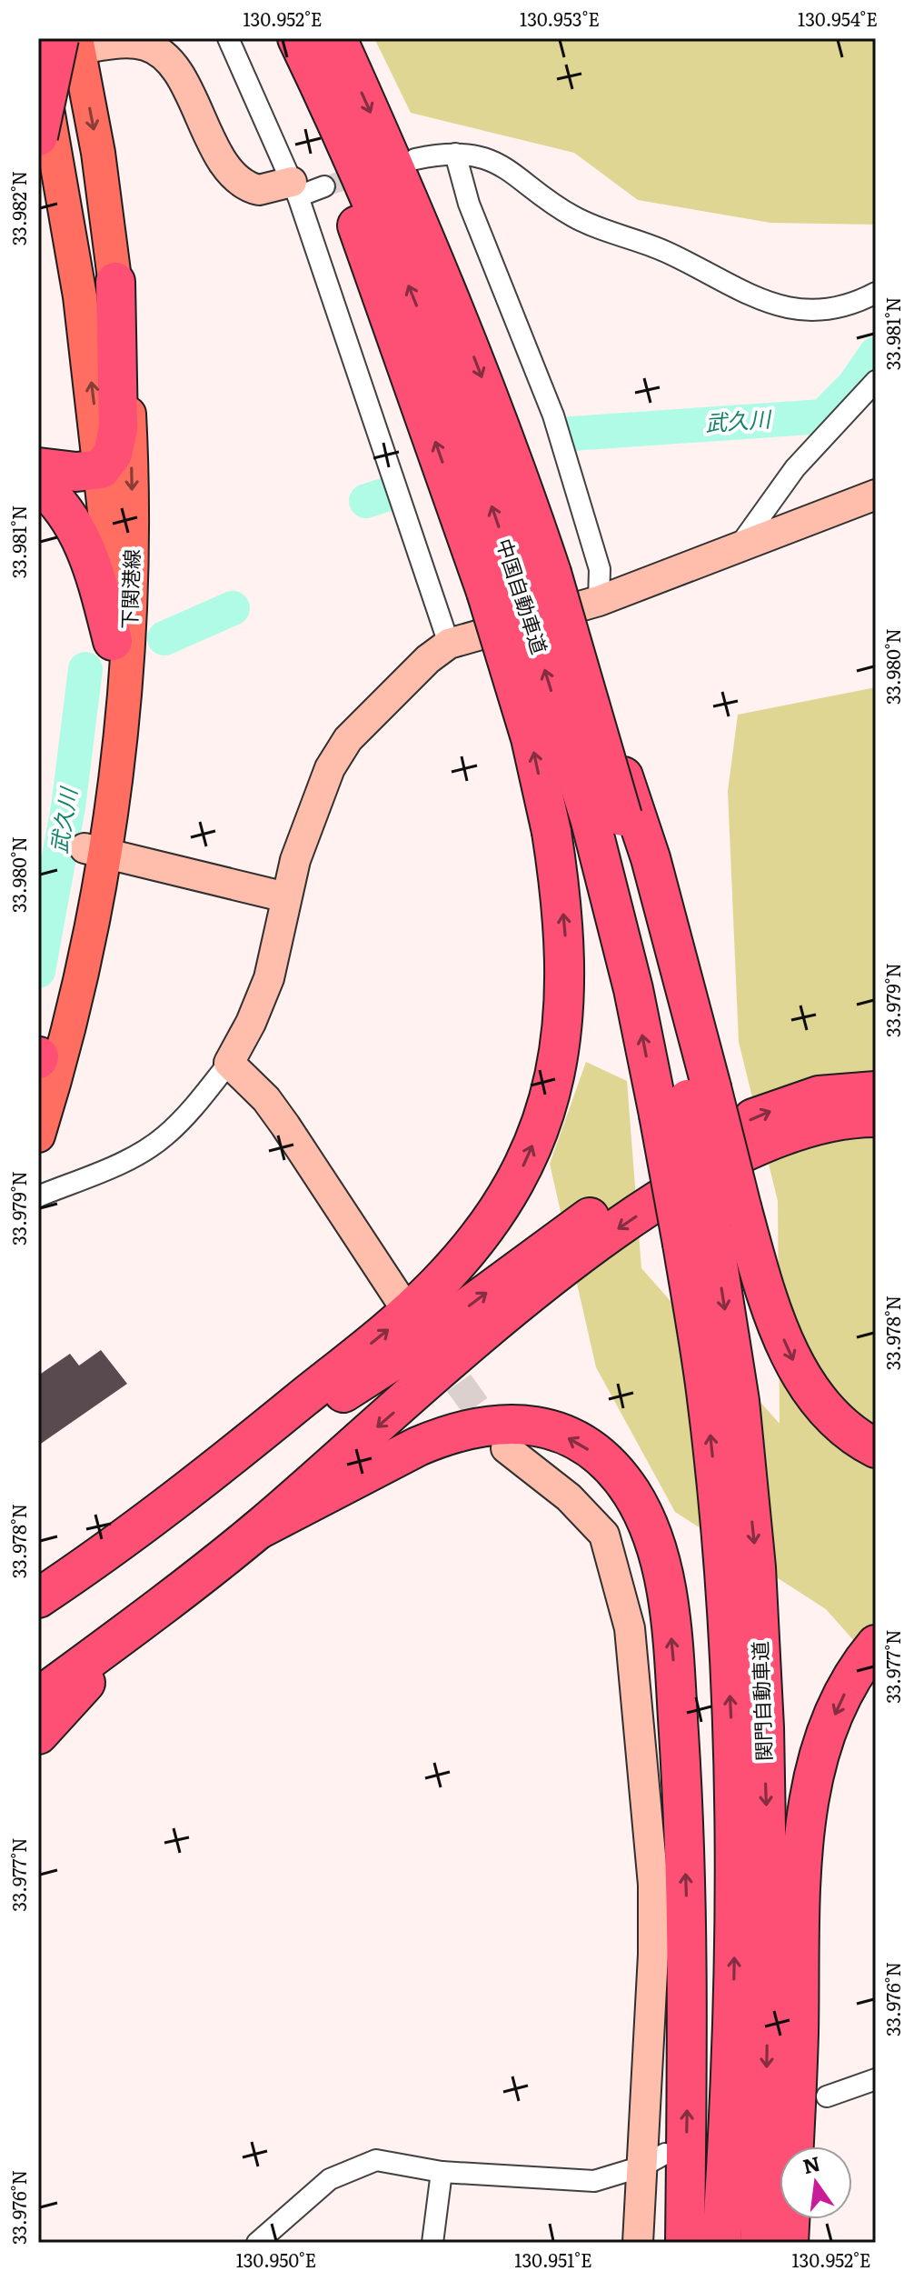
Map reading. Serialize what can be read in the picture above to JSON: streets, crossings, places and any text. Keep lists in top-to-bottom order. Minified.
{"streets":{"highway":["中国自動車道","関門自動車道"],"main road":["下関港線"]},"crossings":[["中国自動車道","関門自動車道"]],"water":["武久川"],"north":"top","coordinates":["130.952°E","130.953°E","130.954°E","33.982°N","33.981°N","33.980°N","33.979°N","33.978°N","33.977°N","33.976°N","130.950°E","130.951°E"]}
